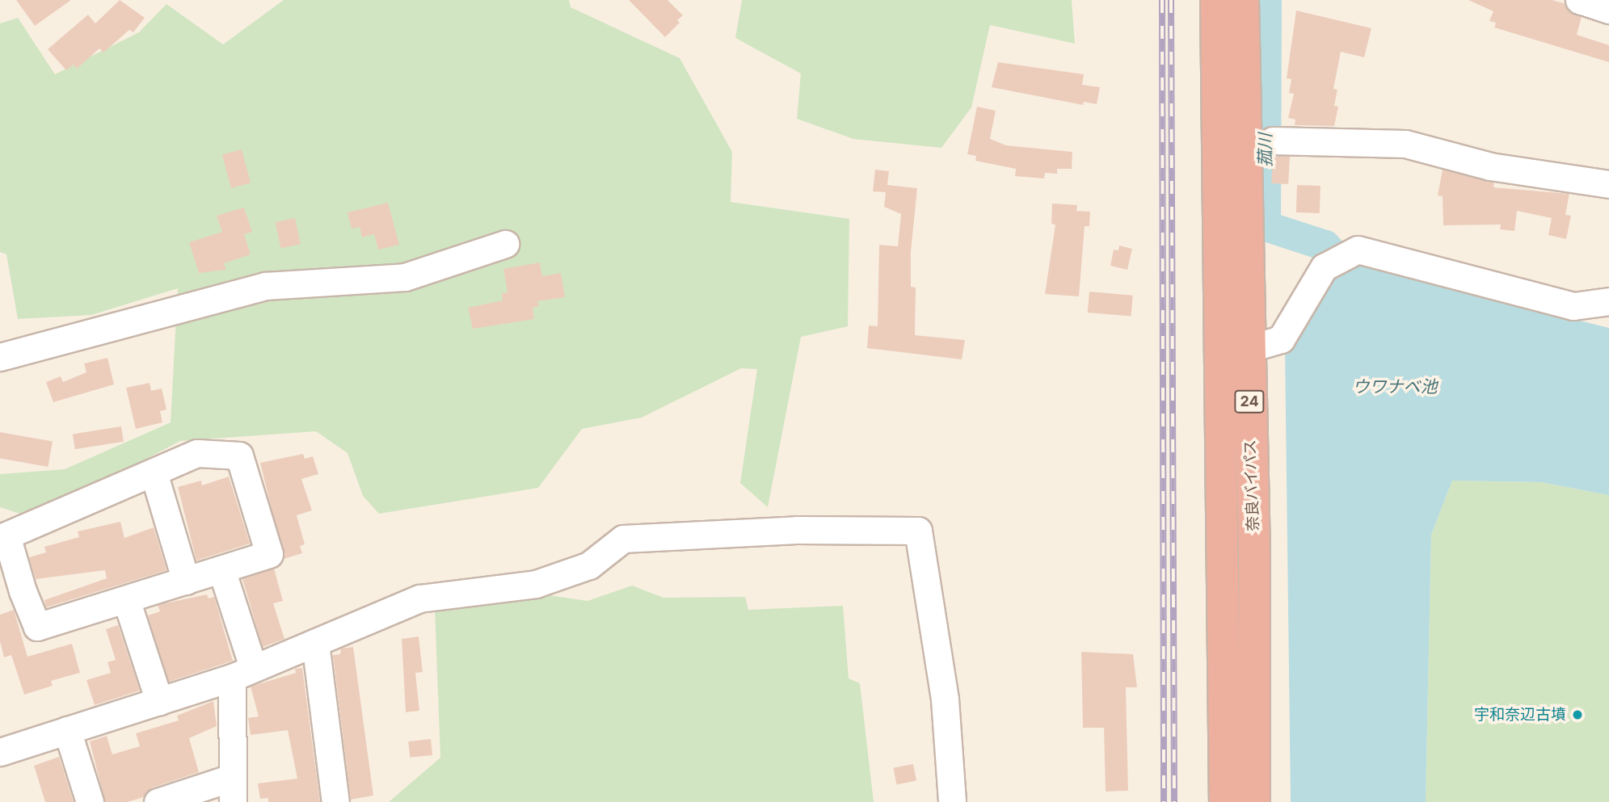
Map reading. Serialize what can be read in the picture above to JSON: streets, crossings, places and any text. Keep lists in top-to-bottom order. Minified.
{"streets":{"highway":["24","奈良バイパス"]},"water":["菰川","ウワナベ池"],"places":["宇和奈辺古墳"]}
